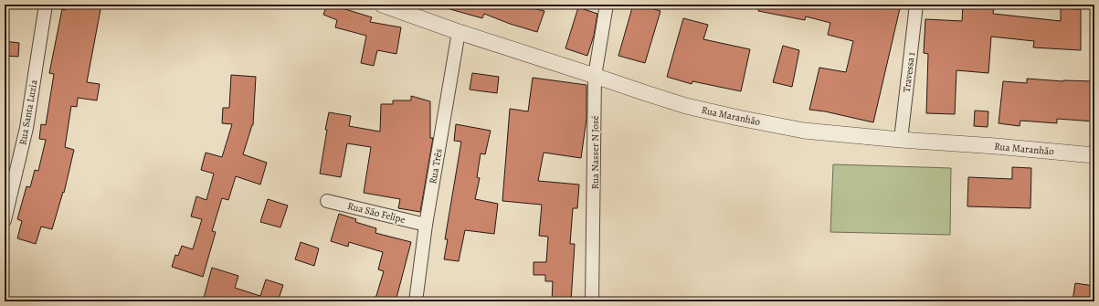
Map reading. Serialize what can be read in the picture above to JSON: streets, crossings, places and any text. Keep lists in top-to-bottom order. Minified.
{"streets":{"street":["Travessa 1","Rua Santa Luzia","Rua Maranhão","Rua Nasser N José","Rua Três","Rua São Felipe"]},"crossings":[["Travessa 1","Rua Maranhão"],["Rua Maranhão","Rua Nasser N José"],["Rua Maranhão","Rua Três"],["Rua Três","Rua São Felipe"]]}
